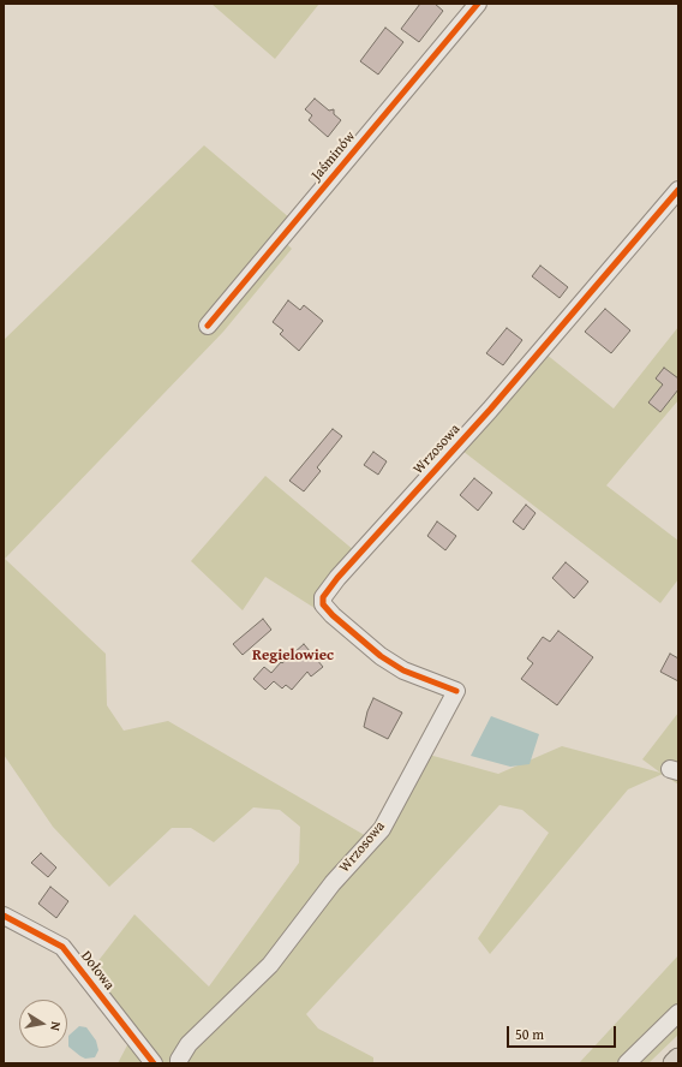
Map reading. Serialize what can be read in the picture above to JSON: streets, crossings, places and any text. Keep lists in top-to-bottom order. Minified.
{"streets":{"street":["Jaśminów","Wrzosowa","Dołowa"]},"districts":["Regielowiec"],"scale_bar":"50 m","north":"right"}
